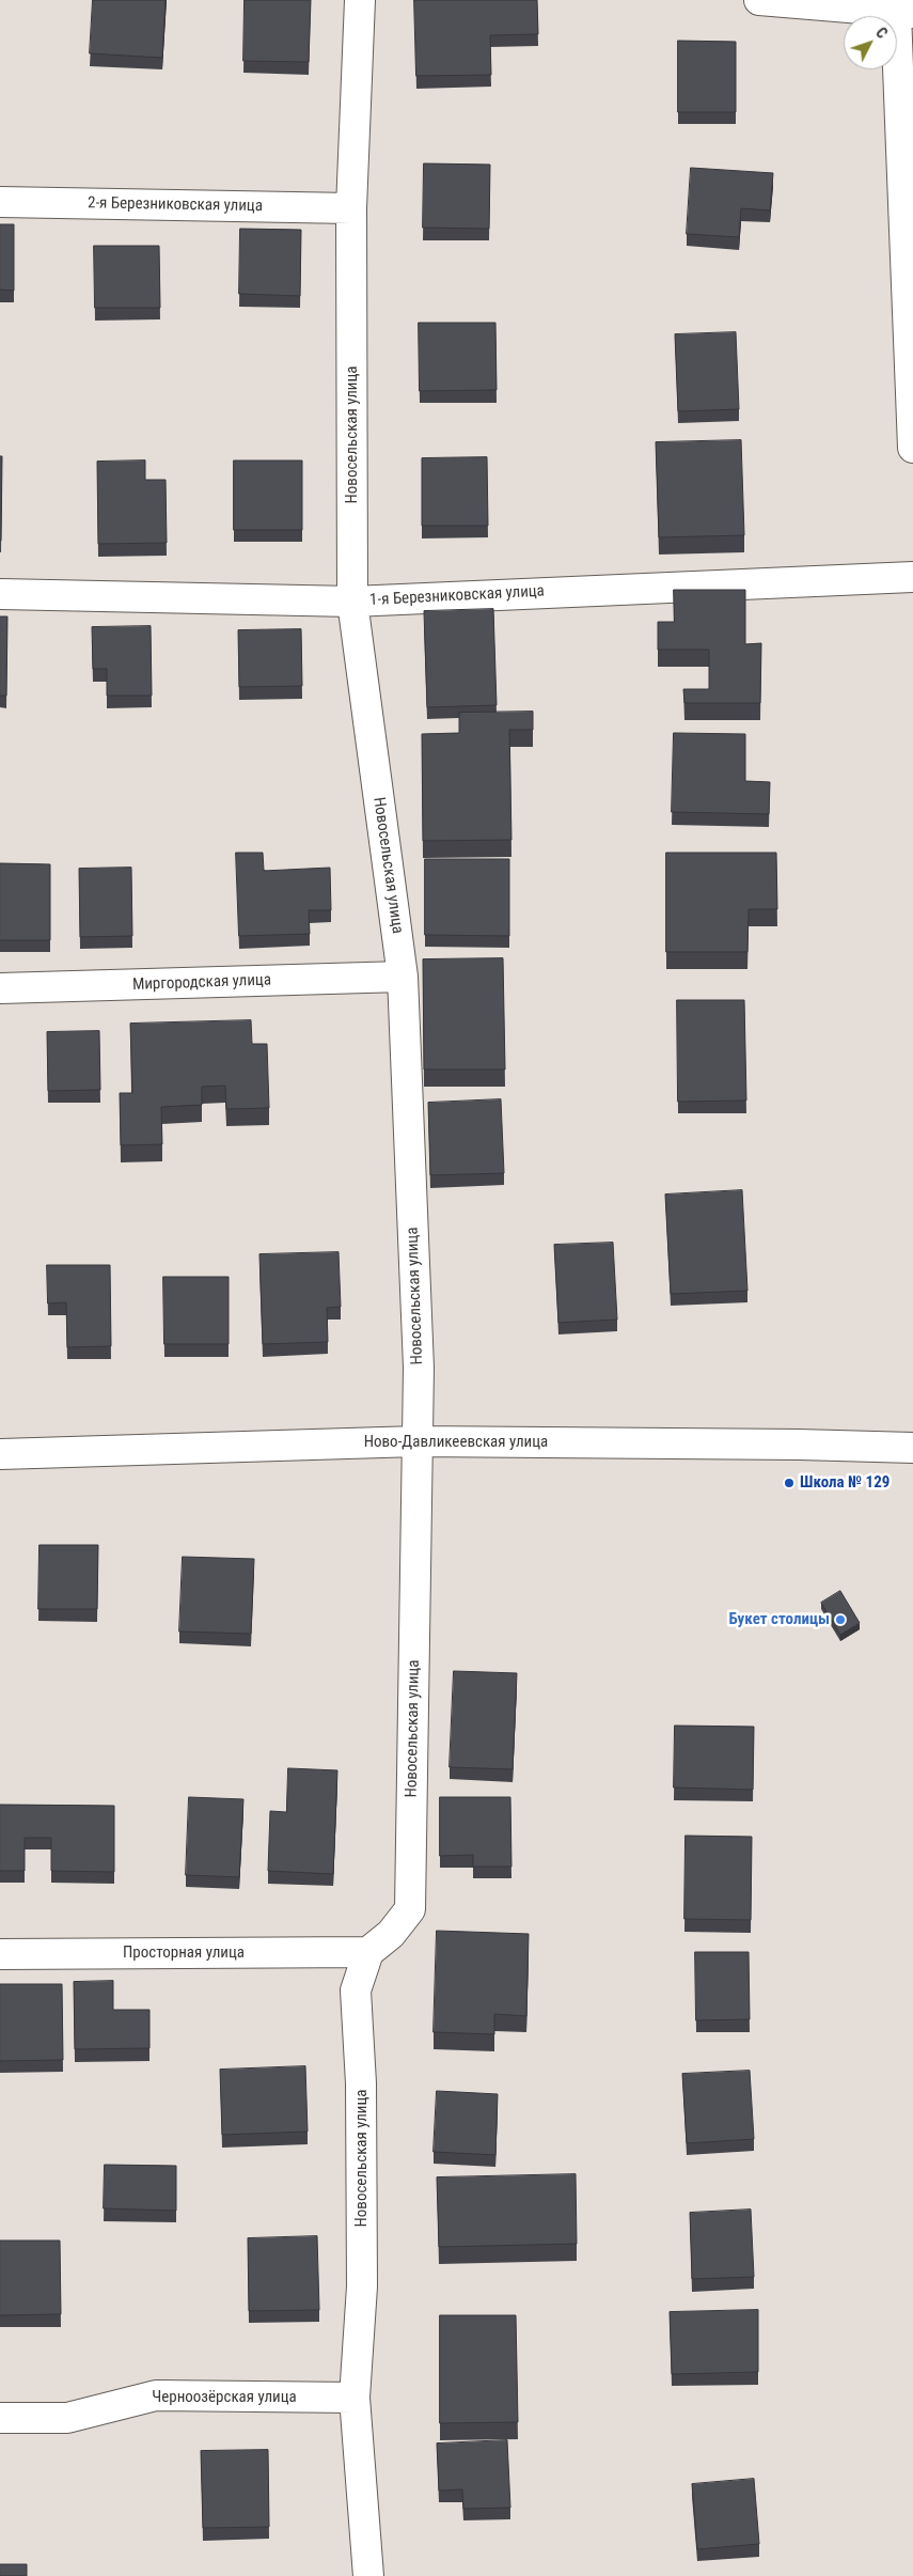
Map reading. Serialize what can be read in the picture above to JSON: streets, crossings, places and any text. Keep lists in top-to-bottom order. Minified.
{"streets":{"street":["2-я Березниковская улица","Новосельская улица","1-я Березниковская улица","Миргородская улица","Ново-Давликеевская улица","Просторная улица","Черноозёрская улица"]},"crossings":[["2-я Березниковская улица","Новосельская улица"],["Новосельская улица","1-я Березниковская улица"],["Новосельская улица","Миргородская улица"],["Новосельская улица","Ново-Давликеевская улица"],["Новосельская улица","Просторная улица"],["Новосельская улица","Черноозёрская улица"]],"places":["Школа № 129","Букет столицы"],"north":"top right"}
